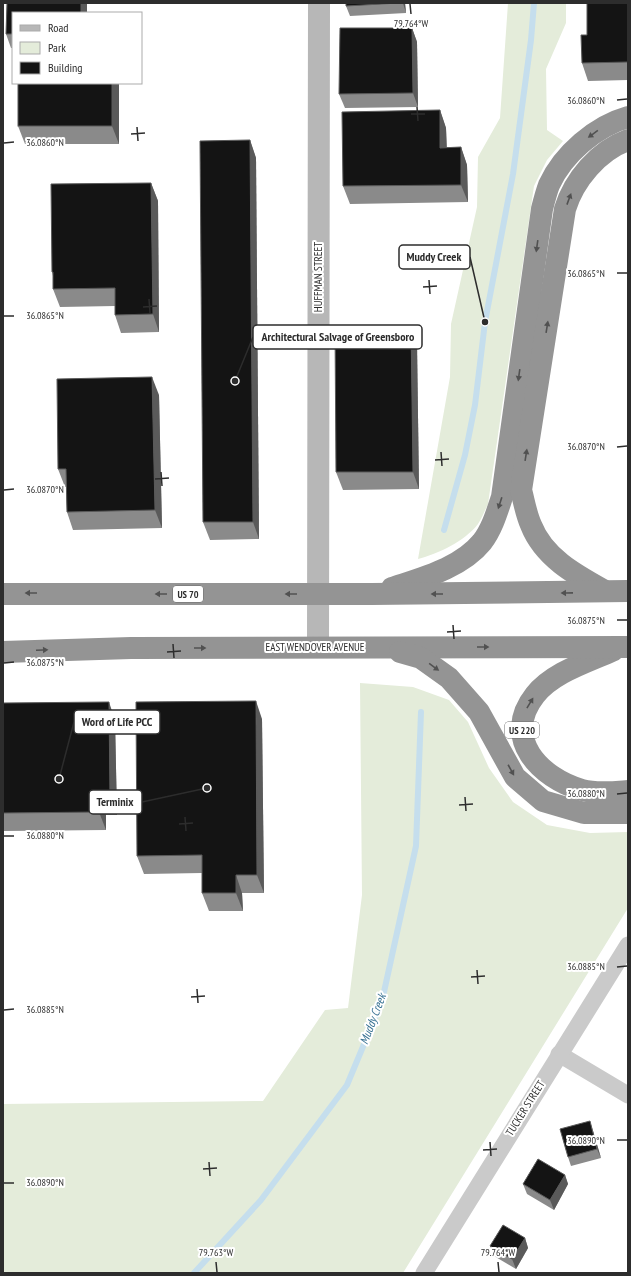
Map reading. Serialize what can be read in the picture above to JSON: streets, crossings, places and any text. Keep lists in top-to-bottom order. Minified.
{"streets":{"highway":["US 70","EAST WENDOVER AVENUE","US 220"],"street":["HUFFMAN STREET","TUCKER STREET"]},"crossings":[["HUFFMAN STREET","US 70"],["HUFFMAN STREET","EAST WENDOVER AVENUE"],["EAST WENDOVER AVENUE","US 220"]],"water":["Muddy Creek"],"places":["Muddy Creek","Architectural Salvage of Greensboro","Word of Life PCC","Terminix"],"legend":["Road","Park","Building"],"coordinates":["79.764°W","36.0860°N","36.0865°N","36.0870°N","36.0875°N","36.0880°N","36.0885°N","36.0890°N","79.763°W"]}
